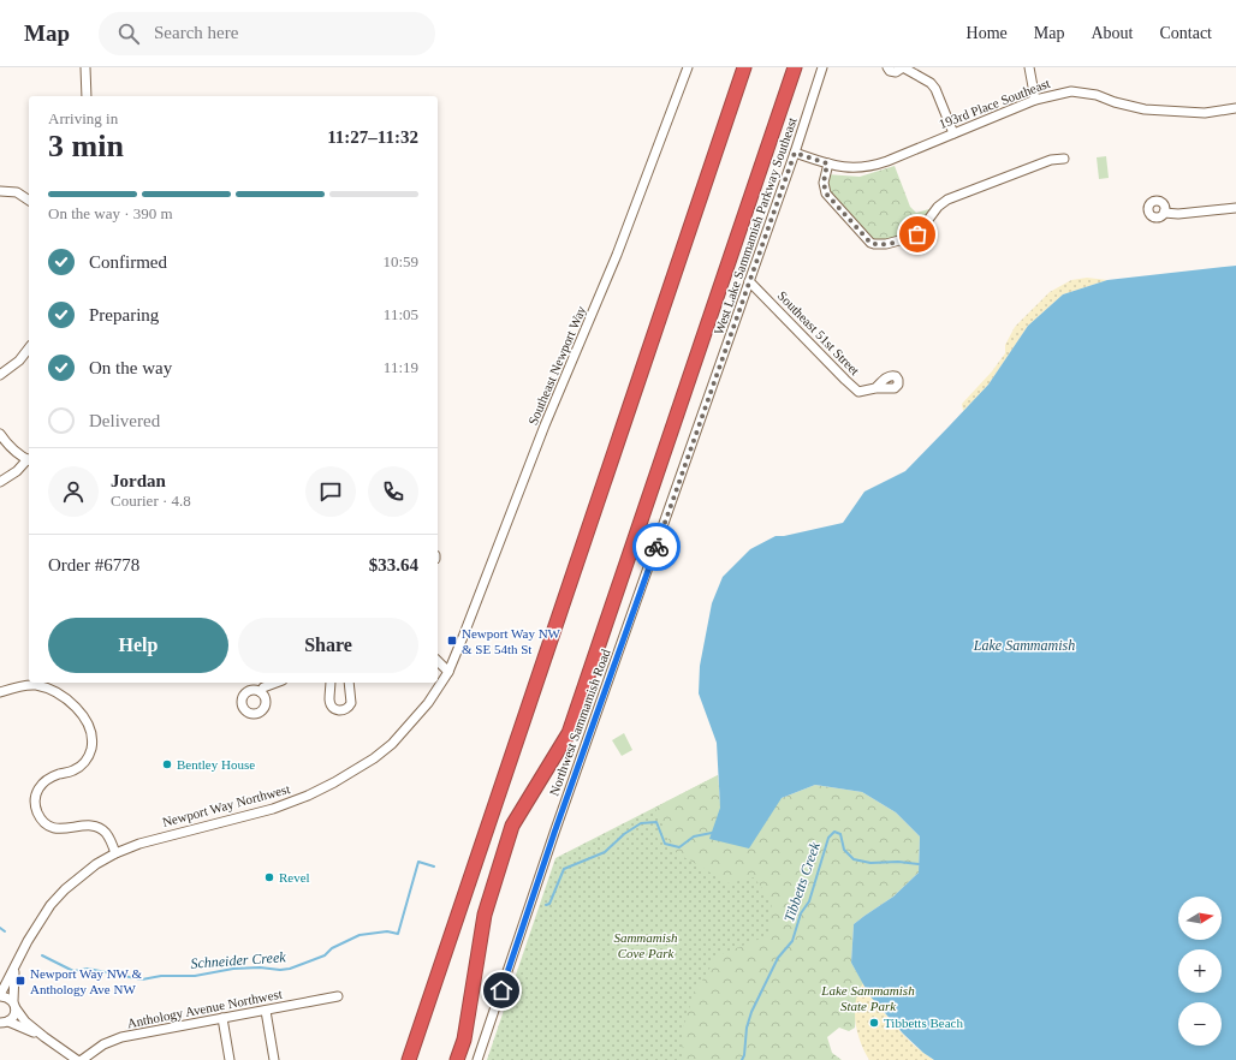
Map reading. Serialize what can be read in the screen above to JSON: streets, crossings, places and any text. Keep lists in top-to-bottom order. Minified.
{"streets":{"street":["193rd Place Southeast","West Lake Sammamish Parkway Southeast","Southeast 51st Street","Southeast Newport Way","Northwest Sammamish Road","Newport Way Northwest","Anthology Avenue Northwest"]},"crossings":[["193rd Place Southeast","West Lake Sammamish Parkway Southeast"],["West Lake Sammamish Parkway Southeast","Southeast 51st Street"],["West Lake Sammamish Parkway Southeast","Northwest Sammamish Road"],["Southeast Newport Way","Newport Way Northwest"]],"water":["Lake Sammamish","Tibbetts Creek","Schneider Creek"],"parks":["Sammamish Cove Park","Lake Sammamish State Park"],"places":{"transit":["Newport Way NW & SE 54th St","Newport Way NW & Anthology Ave NW"],"other":["Bentley House","Revel","Tibbetts Beach"]},"north":"right","page":{"header":"Map","search":"Search here","nav":["Home","Map","About","Contact"],"heading":["3 min","Arriving in","11:27–11:32"],"panel":["Jordan","Courier · 4.8","Order #6778","$33.64"],"bar":"On the way · 390 m","list":[["Confirmed","10:59"],["Preparing","11:05"],["On the way","11:19"],"Delivered"],"buttons":["Help","Share"],"map_buttons":["+","−"]}}
